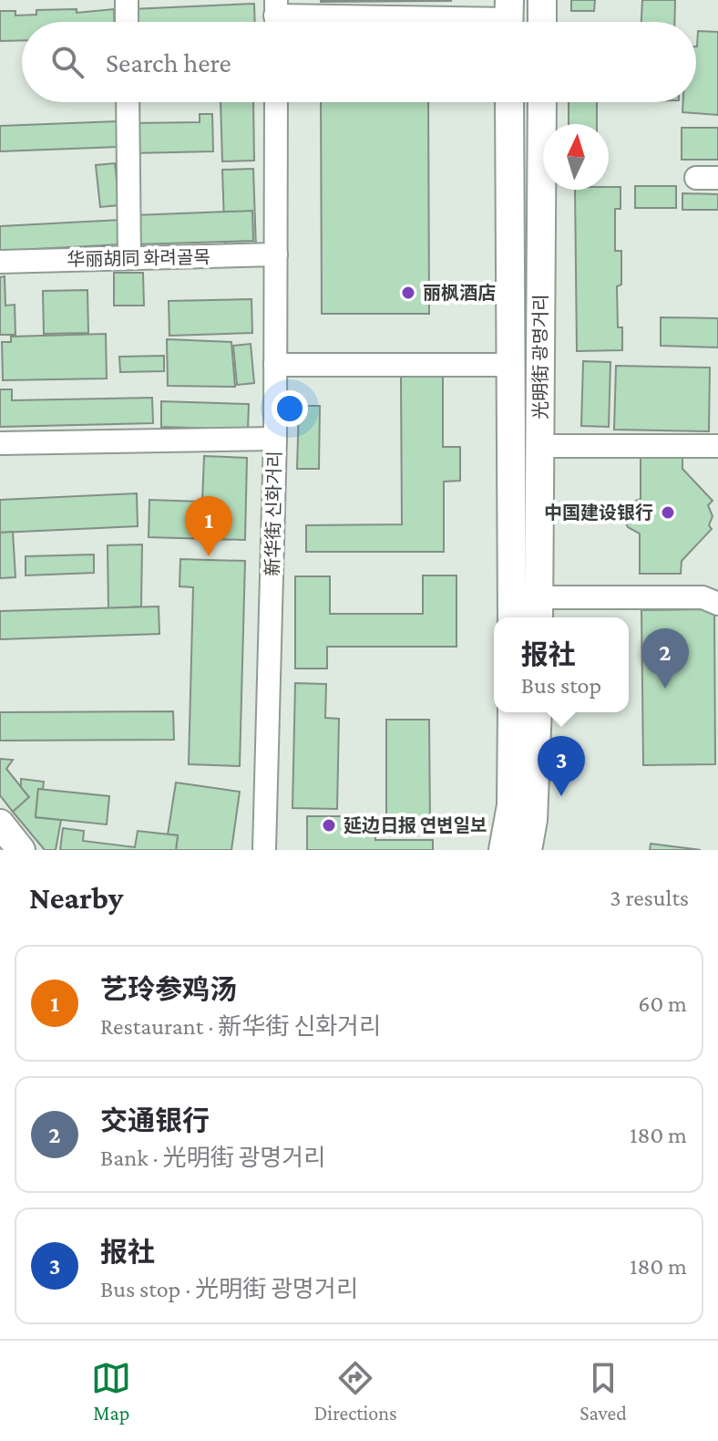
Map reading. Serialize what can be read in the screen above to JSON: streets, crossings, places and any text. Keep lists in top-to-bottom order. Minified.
{"streets":{"main road":["光明街 광명거리"],"street":["华丽胡同 화려골목","新华街 신화거리"]},"crossings":[["华丽胡同 화려골목","新华街 신화거리"]],"places":["丽枫酒店","中国建设银行","延边日报 연변일보"],"north":"top","page":{"search":"Search here","pins":["1","2","3"],"popup":["报社","Bus stop"],"heading":["Nearby","3 results"],"list":[{"mark":"1","name":"艺玲参鸡汤","note":"Restaurant · 新华街 신화거리","value":"60 m"},{"mark":"2","name":"交通银行","note":"Bank · 光明街 광명거리","value":"180 m"},{"mark":"3","name":"报社","note":"Bus stop · 光明街 광명거리","value":"180 m"}],"nav":["Map","Directions","Saved"]}}
